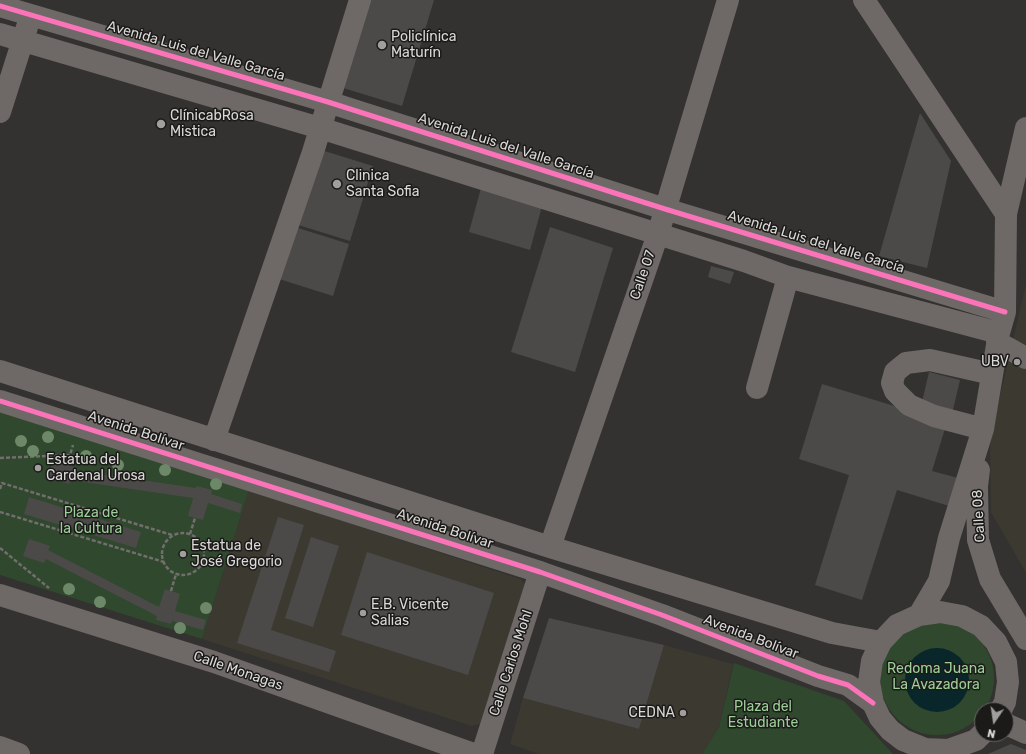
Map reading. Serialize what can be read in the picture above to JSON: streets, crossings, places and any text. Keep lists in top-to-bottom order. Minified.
{"streets":{"street":["Avenida Luis del Valle García","Calle 07","Avenida Bolívar","Calle 08","Calle Carlos Mohl","Calle Monagas"]},"crossings":[["Avenida Luis del Valle García","Calle 07"],["Calle 07","Avenida Bolívar"],["Avenida Bolívar","Calle Carlos Mohl"]],"parks":["Plaza de la Cultura","Redoma Juana La Avazadora","Plaza del Estudiante"],"places":["Policlínica Maturín","ClínicabRosa Mistica","Clinica Santa Sofia","UBV","Estatua del Cardenal Urosa","Estatua de José Gregorio","E.B. Vicente Salias","CEDNA"],"north":"bottom"}
